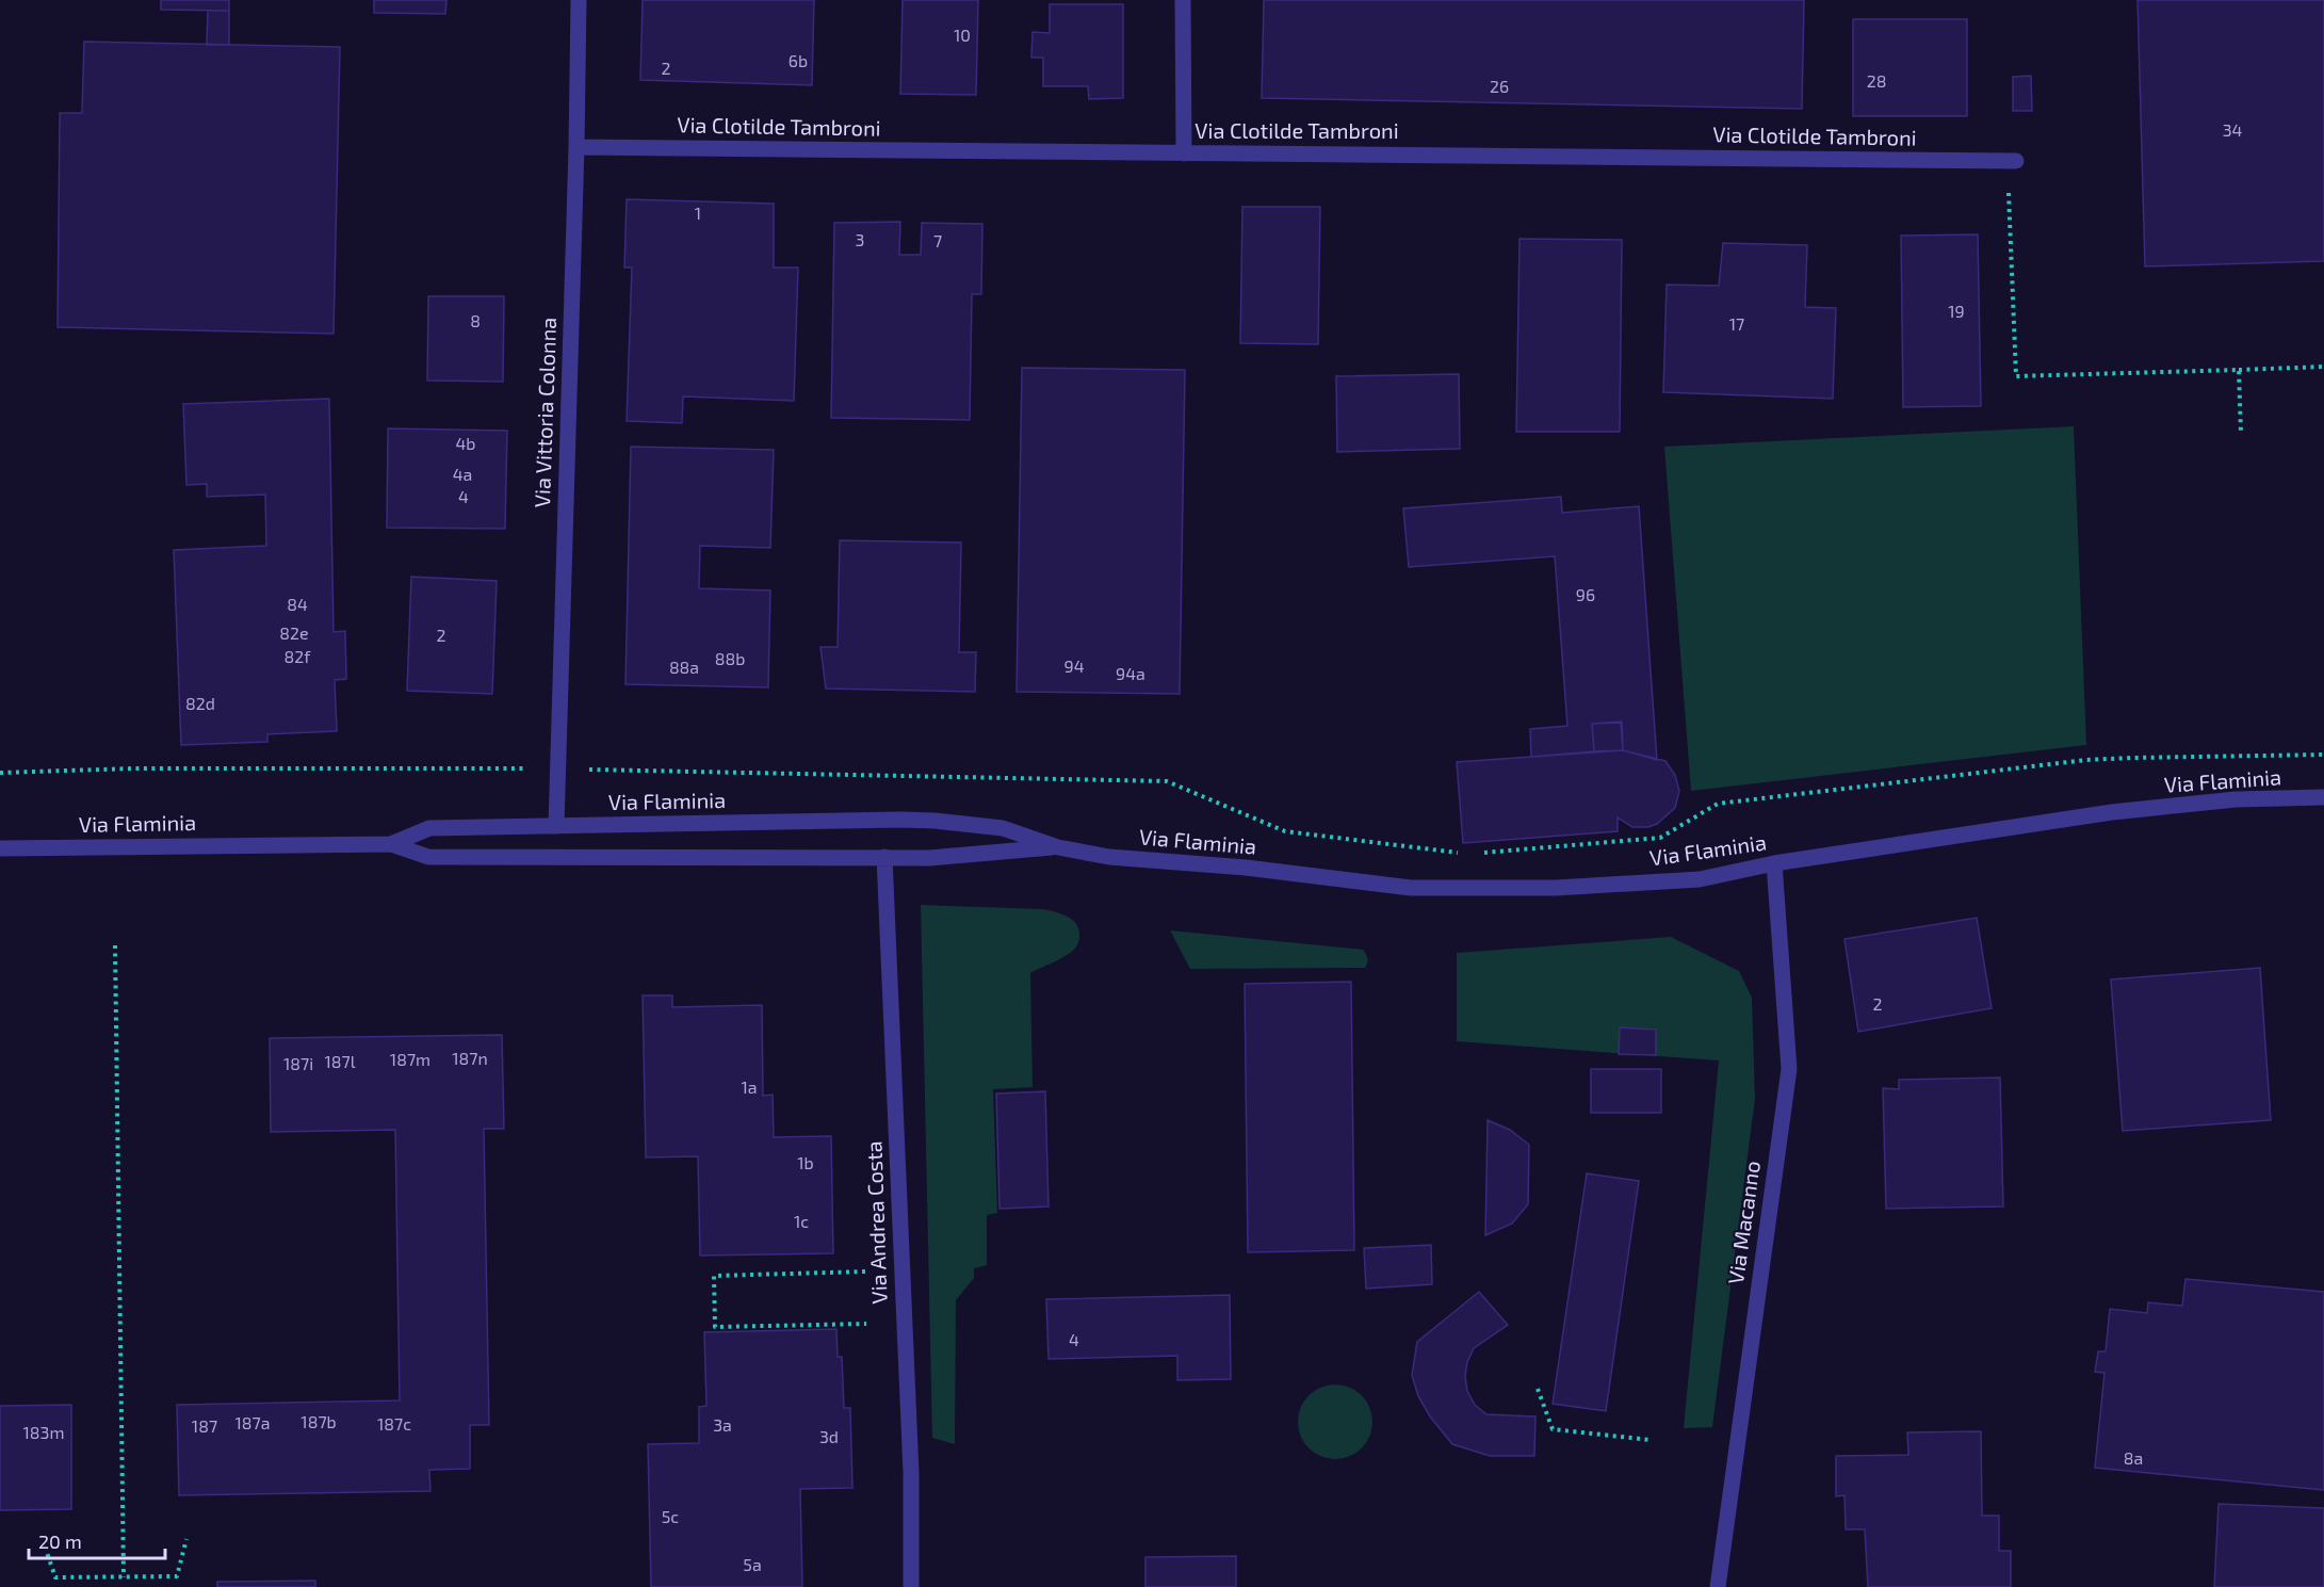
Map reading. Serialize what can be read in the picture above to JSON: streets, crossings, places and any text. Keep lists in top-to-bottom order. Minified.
{"streets":{"street":["Via Clotilde Tambroni","Via Vittoria Colonna","Via Flaminia","Via Andrea Costa","Via Macanno"]},"crossings":[["Via Clotilde Tambroni","Via Vittoria Colonna"],["Via Vittoria Colonna","Via Flaminia"],["Via Flaminia","Via Andrea Costa"],["Via Flaminia","Via Macanno"]],"house_numbers":["10","6b","2","28","26","34","1","3","7","19","8","17","4b","4a","4","96","84","82e","2","82f","88b","94","88a","94a","82d","2","187n","187m","187l","187i","1a","1b","1c","4","187b","187a","187c","3a","187","183m","3d","8a","5c","5a"],"scale_bar":"20 m"}
